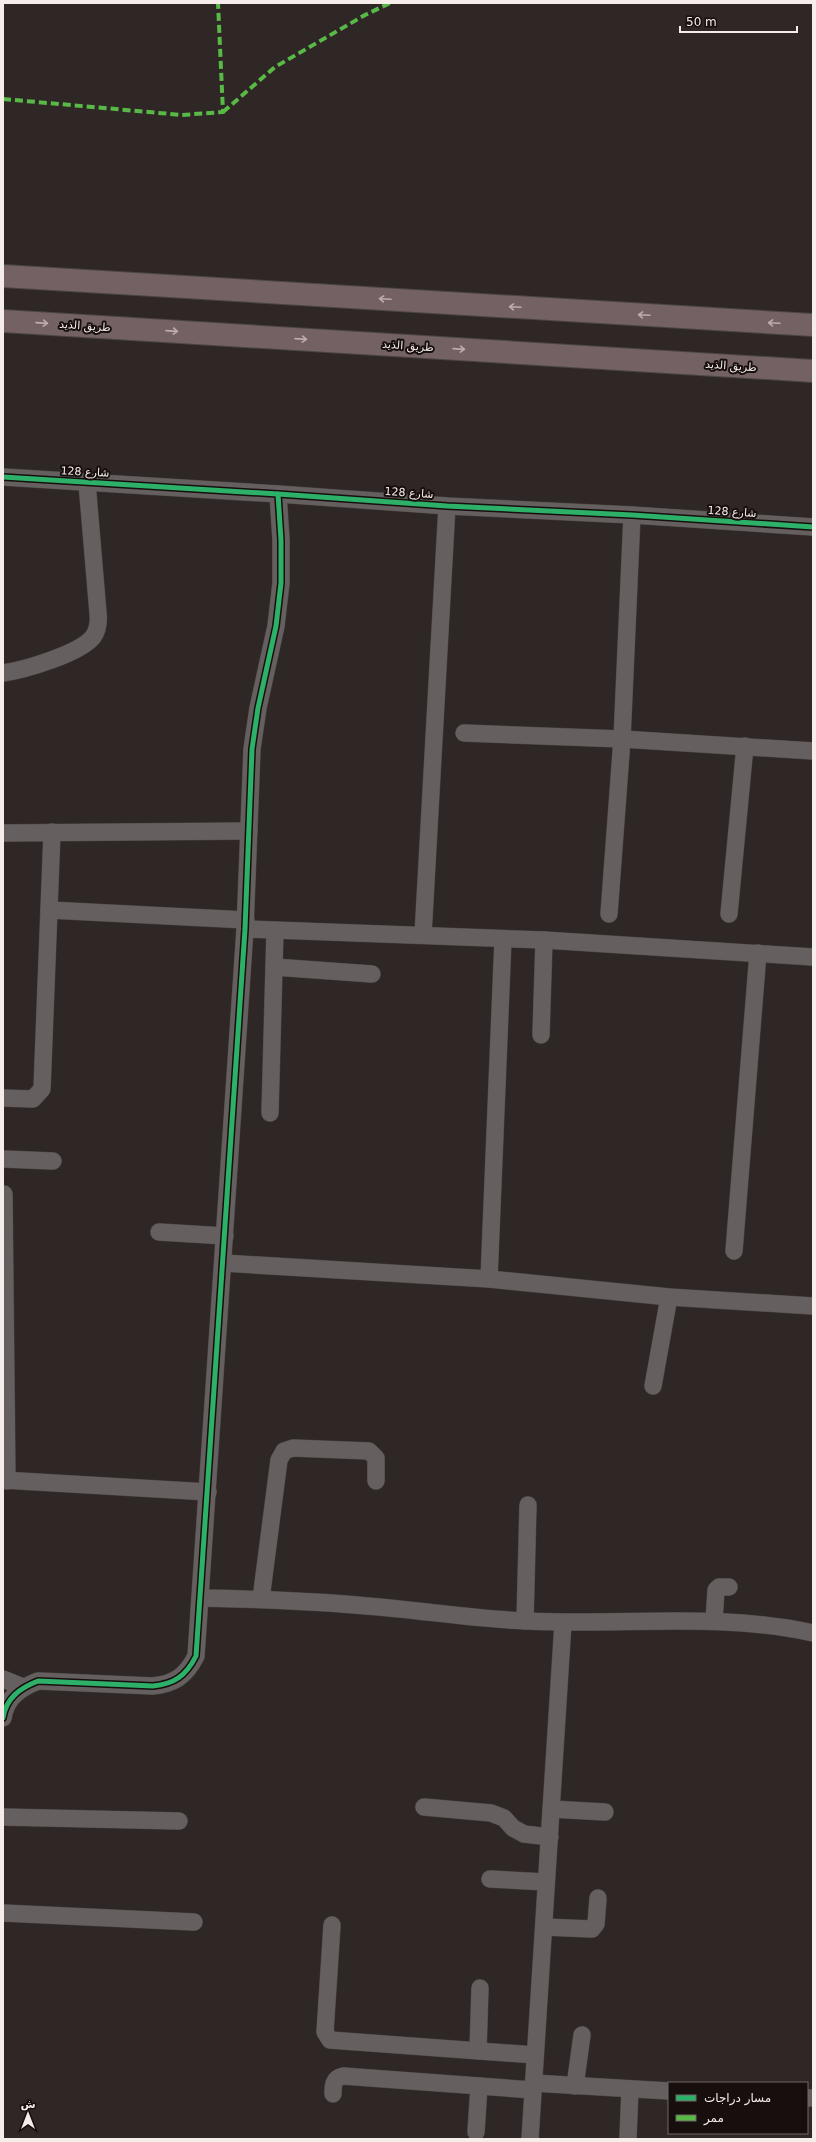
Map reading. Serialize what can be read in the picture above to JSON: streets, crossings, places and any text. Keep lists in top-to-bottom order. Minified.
{"streets":{"highway":["طريق الذيد"],"street":["شارع 128"]},"legend":["مسار دراجات","ممر"],"scale_bar":"50 m","north":"top"}
